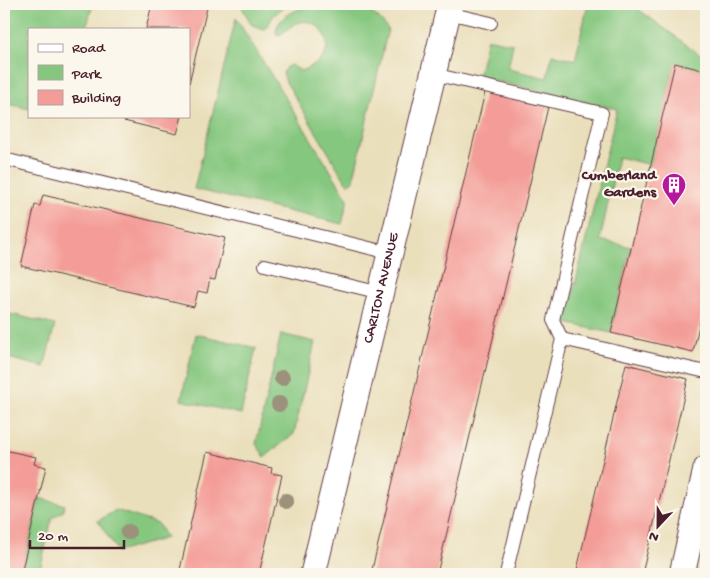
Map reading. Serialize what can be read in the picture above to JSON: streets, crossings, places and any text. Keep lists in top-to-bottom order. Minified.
{"streets":{"street":["CARLTON AVENUE"]},"places":{"building":["Cumberland Gardens"]},"legend":["Road","Park","Building"],"scale_bar":"20 m","north":"bottom"}
